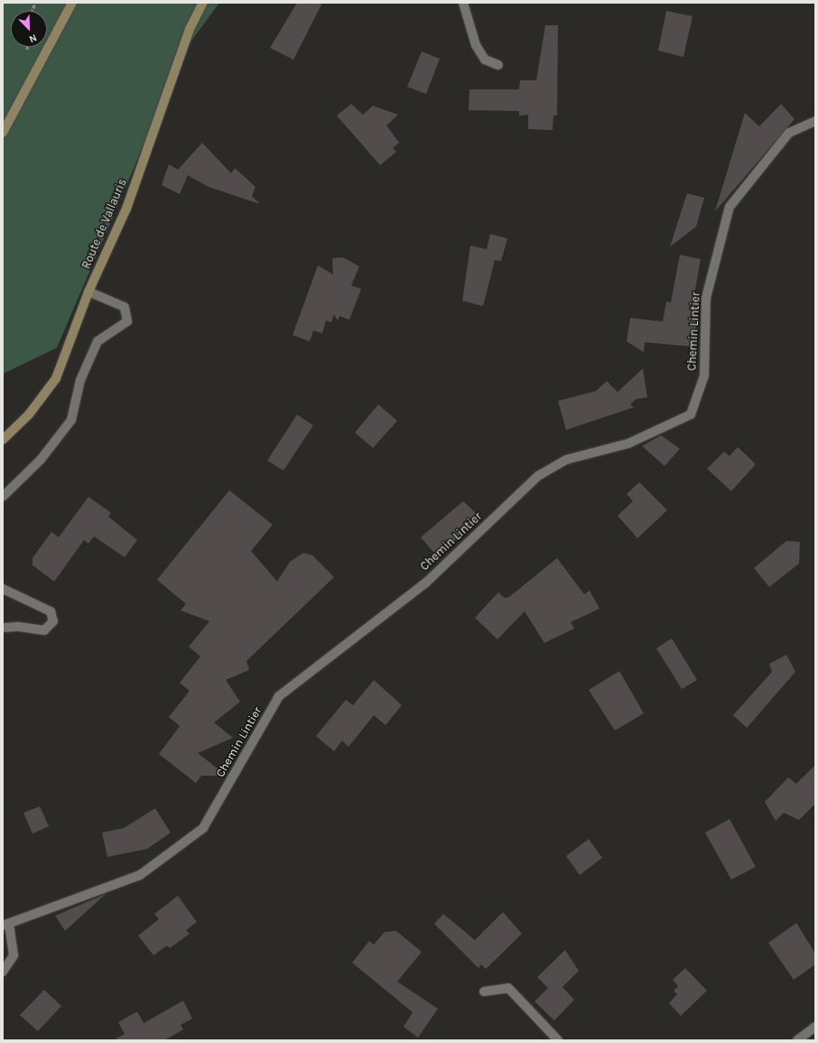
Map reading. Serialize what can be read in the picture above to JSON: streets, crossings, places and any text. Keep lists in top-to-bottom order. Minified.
{"streets":{"main road":["Route de Vallauris"],"street":["Chemin Lintier"]},"north":"bottom right"}
